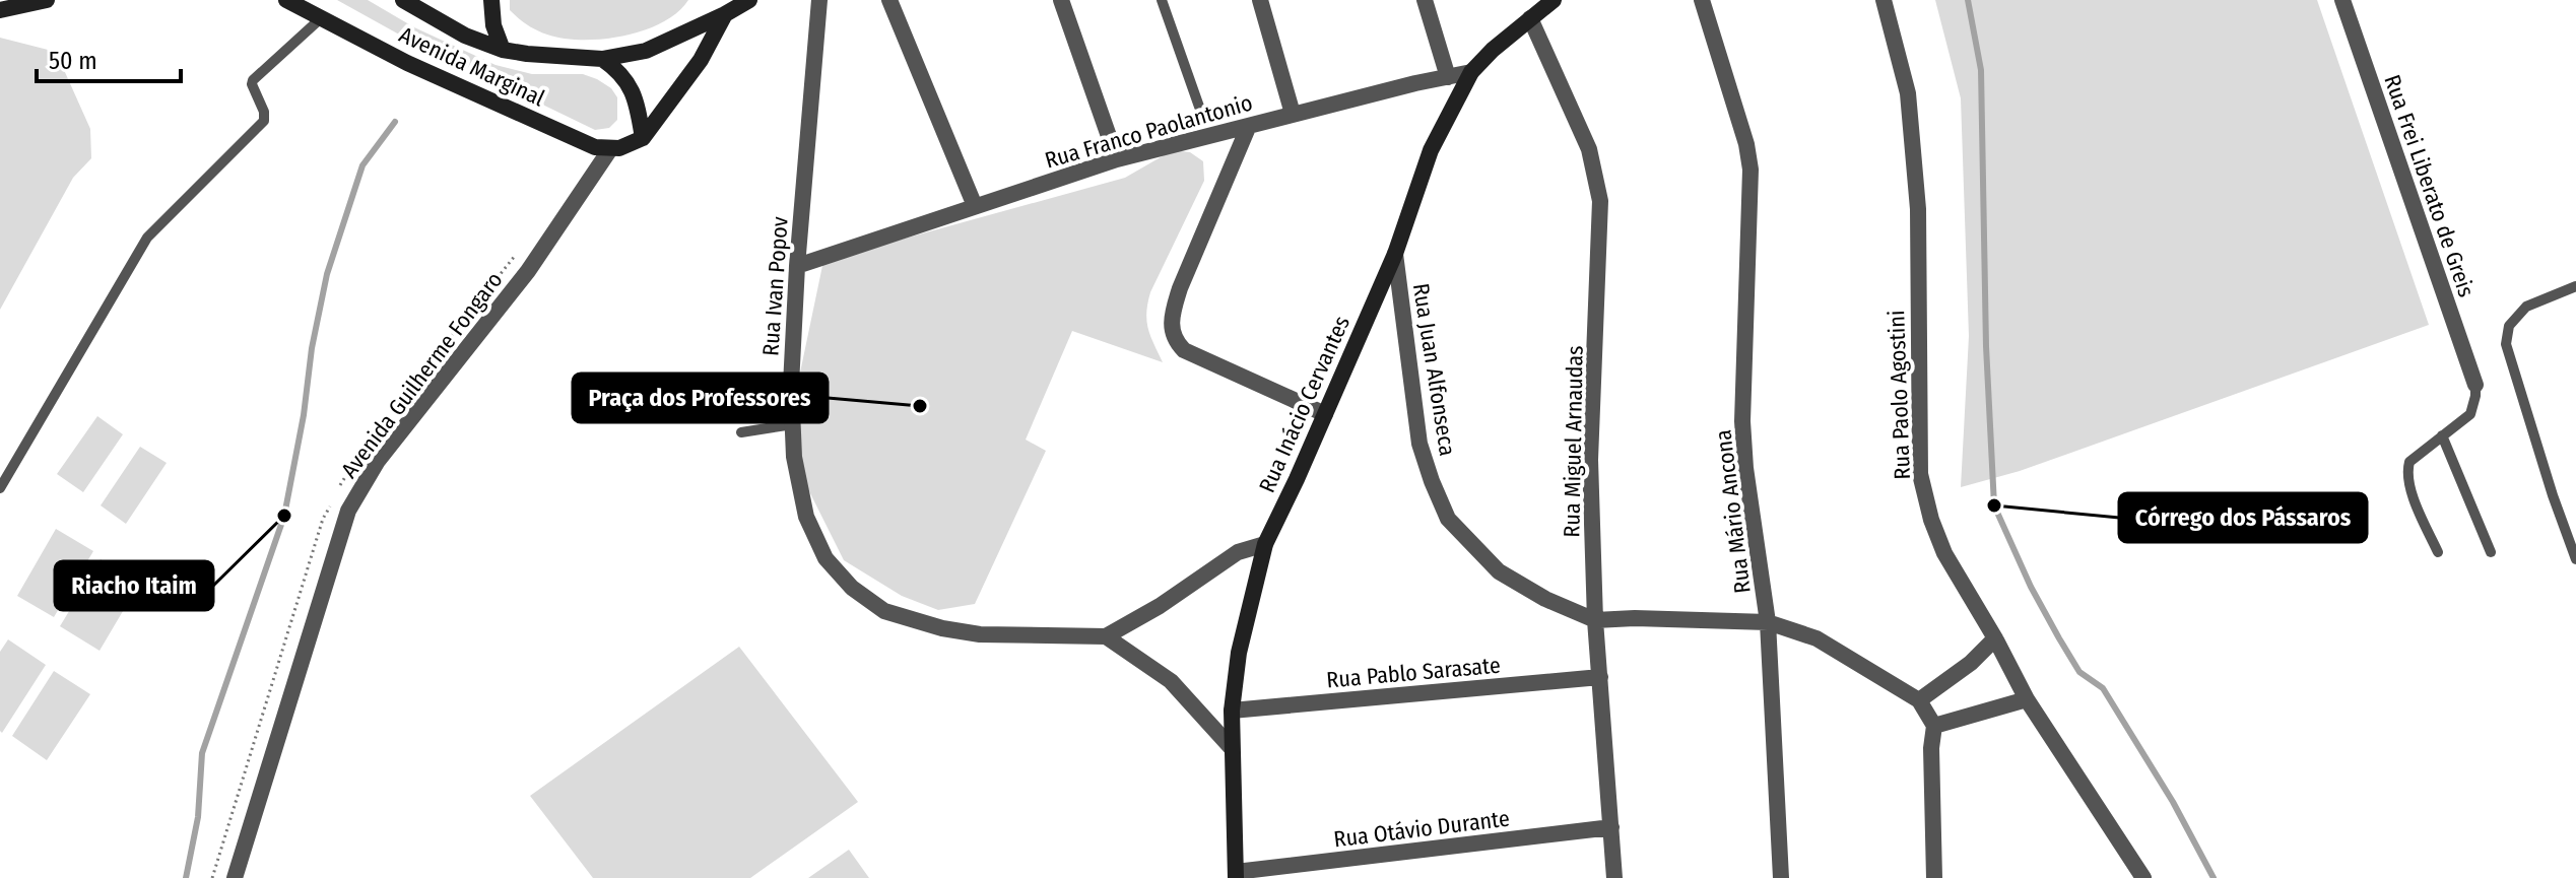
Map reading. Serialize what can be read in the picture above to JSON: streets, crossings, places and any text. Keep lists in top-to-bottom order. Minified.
{"streets":{"main road":["Avenida Marginal","Rua Inácio Cervantes"],"street":["Rua Franco Paolantonio","Rua Frei Liberato de Greis","Rua Ivan Popov","Rua Juan Alfonseca","Avenida Guilherme Fongaro","Rua Paolo Agostini","Rua Miguel Arnaudas","Rua Mário Ancona","Rua Pablo Sarasate","Rua Otávio Durante"]},"crossings":[["Avenida Marginal","Avenida Guilherme Fongaro"],["Rua Franco Paolantonio","Rua Ivan Popov"],["Rua Franco Paolantonio","Rua Inácio Cervantes"],["Rua Juan Alfonseca","Rua Inácio Cervantes"],["Rua Juan Alfonseca","Rua Miguel Arnaudas"],["Rua Juan Alfonseca","Rua Mário Ancona"],["Rua Inácio Cervantes","Rua Miguel Arnaudas"],["Rua Inácio Cervantes","Rua Pablo Sarasate"],["Rua Inácio Cervantes","Rua Otávio Durante"],["Rua Miguel Arnaudas","Rua Pablo Sarasate"],["Rua Miguel Arnaudas","Rua Otávio Durante"]],"places":["Praça dos Professores","Córrego dos Pássaros","Riacho Itaim"],"scale_bar":"50 m"}
